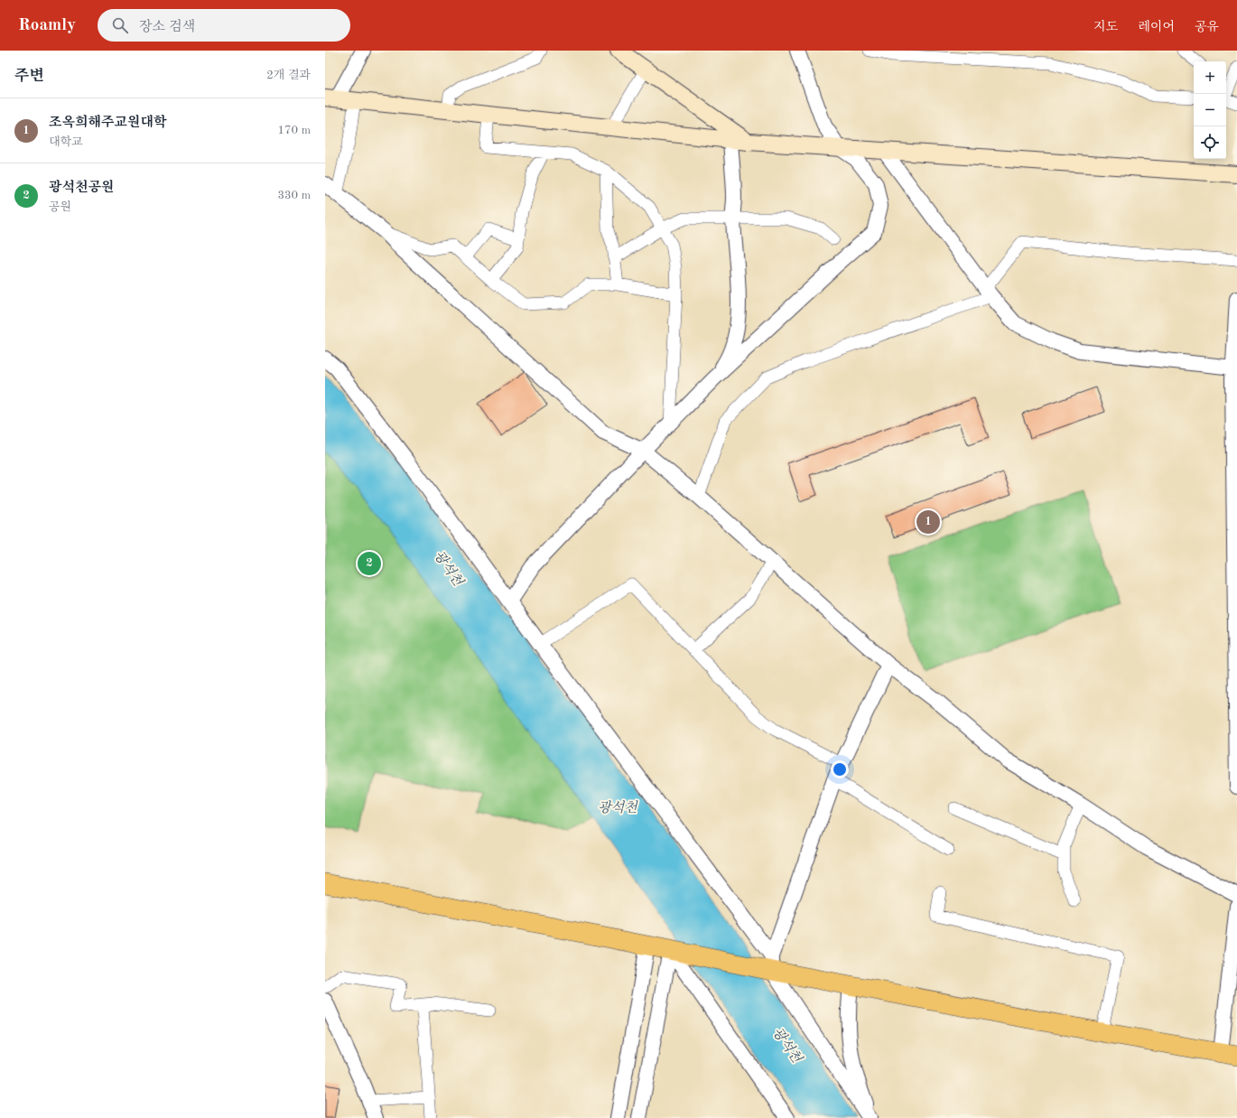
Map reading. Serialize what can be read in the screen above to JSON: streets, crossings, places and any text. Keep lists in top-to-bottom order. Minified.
{"water":["광석천"],"page":{"header":"Roamly","search":"장소 검색","nav":["지도","레이어","공유"],"heading":["주변","2개 결과"],"map_buttons":["+","−"],"list":[{"mark":"1","name":"조옥희해주교원대학","note":"대학교","value":"170 m"},{"mark":"2","name":"광석천공원","note":"공원","value":"330 m"}],"pins":["1","2"]}}
